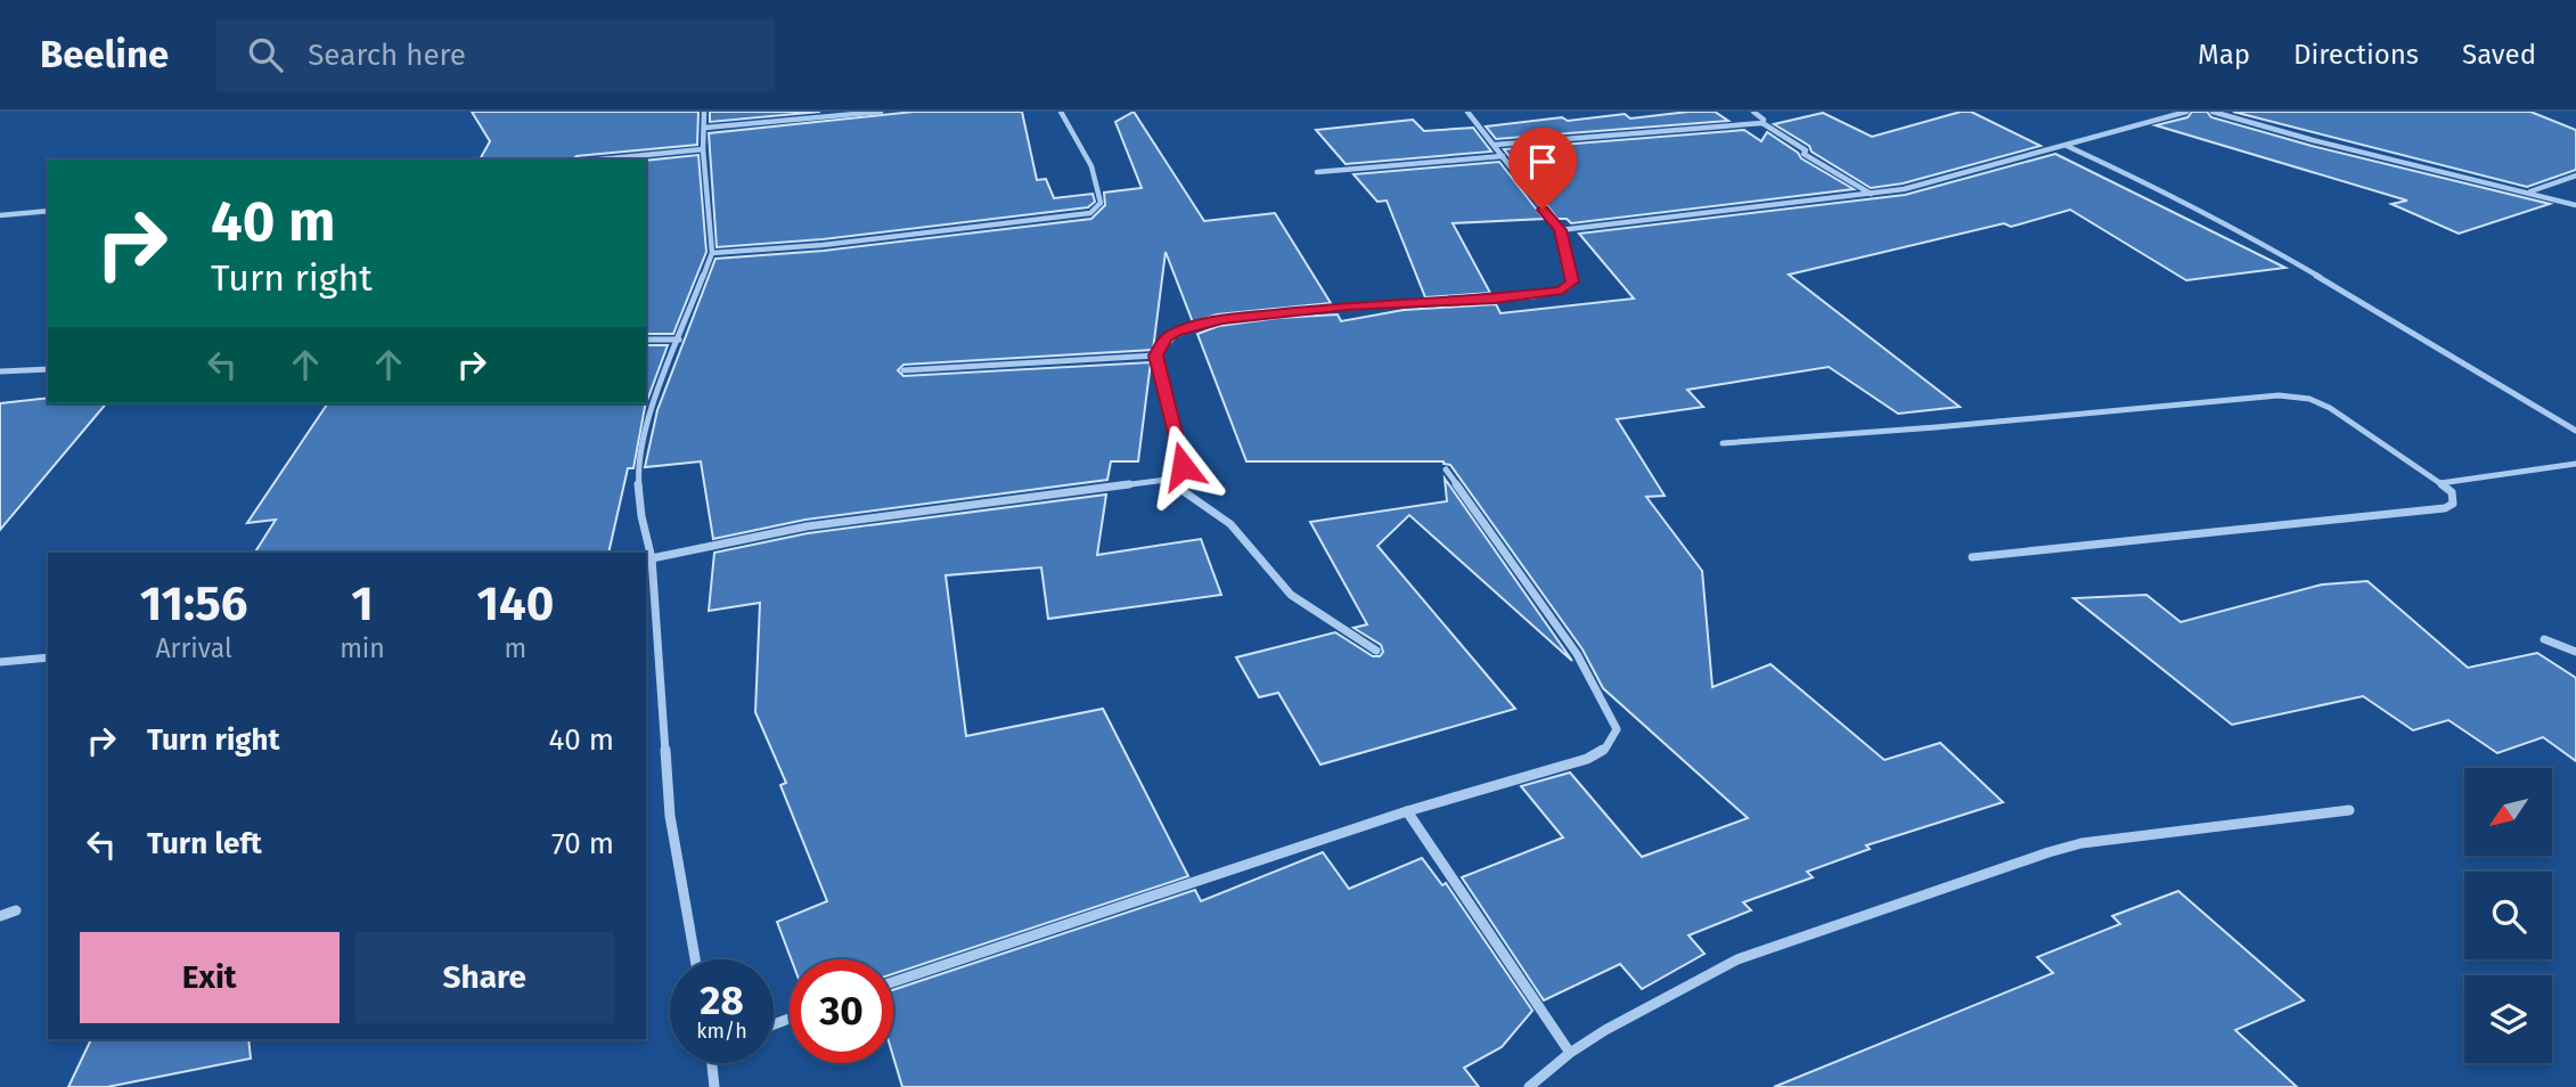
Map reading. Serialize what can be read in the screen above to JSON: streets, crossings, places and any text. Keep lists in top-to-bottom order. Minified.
{"north":"bottom left","page":{"header":"Beeline","search":"Search here","nav":["Map","Directions","Saved"],"turn":["40 m","Turn right"],"eta":["11:56","Arrival","1","min","140","m"],"list":[{"name":"Turn right","value":"40 m"},{"name":"Turn left","value":"70 m"}],"buttons":["Exit","Share"],"speed":"28 km/h","limit":"30"}}
